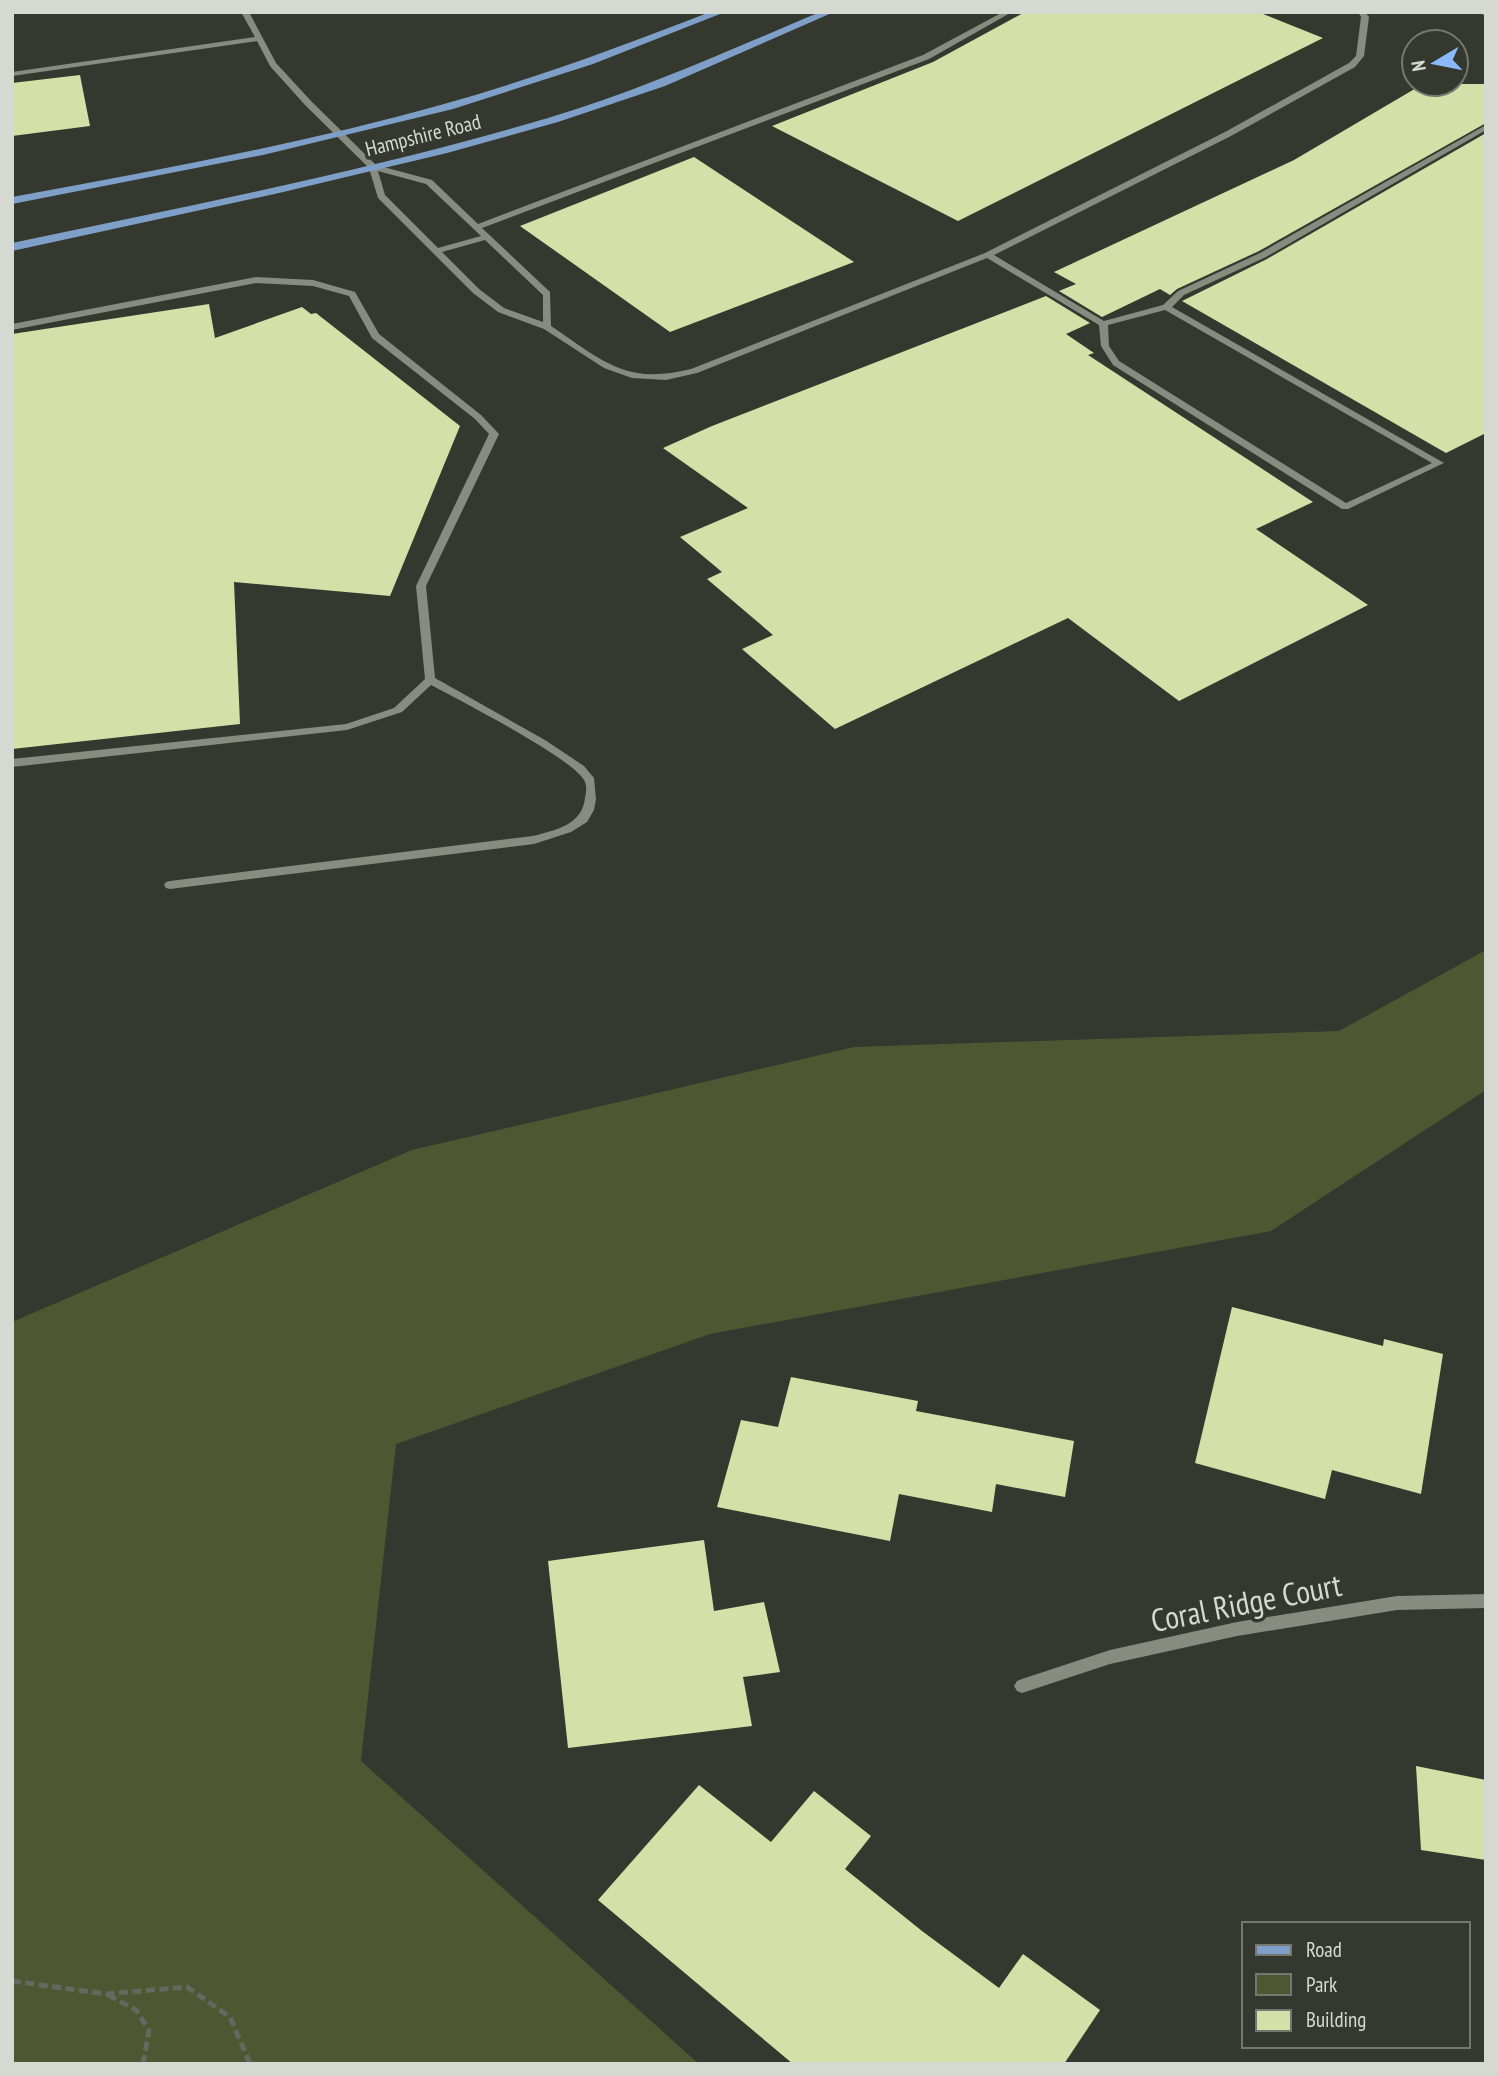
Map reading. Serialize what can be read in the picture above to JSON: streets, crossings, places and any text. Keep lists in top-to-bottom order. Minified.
{"streets":{"main road":["Hampshire Road"],"street":["Coral Ridge Court"]},"legend":["Road","Park","Building"],"north":"left"}
